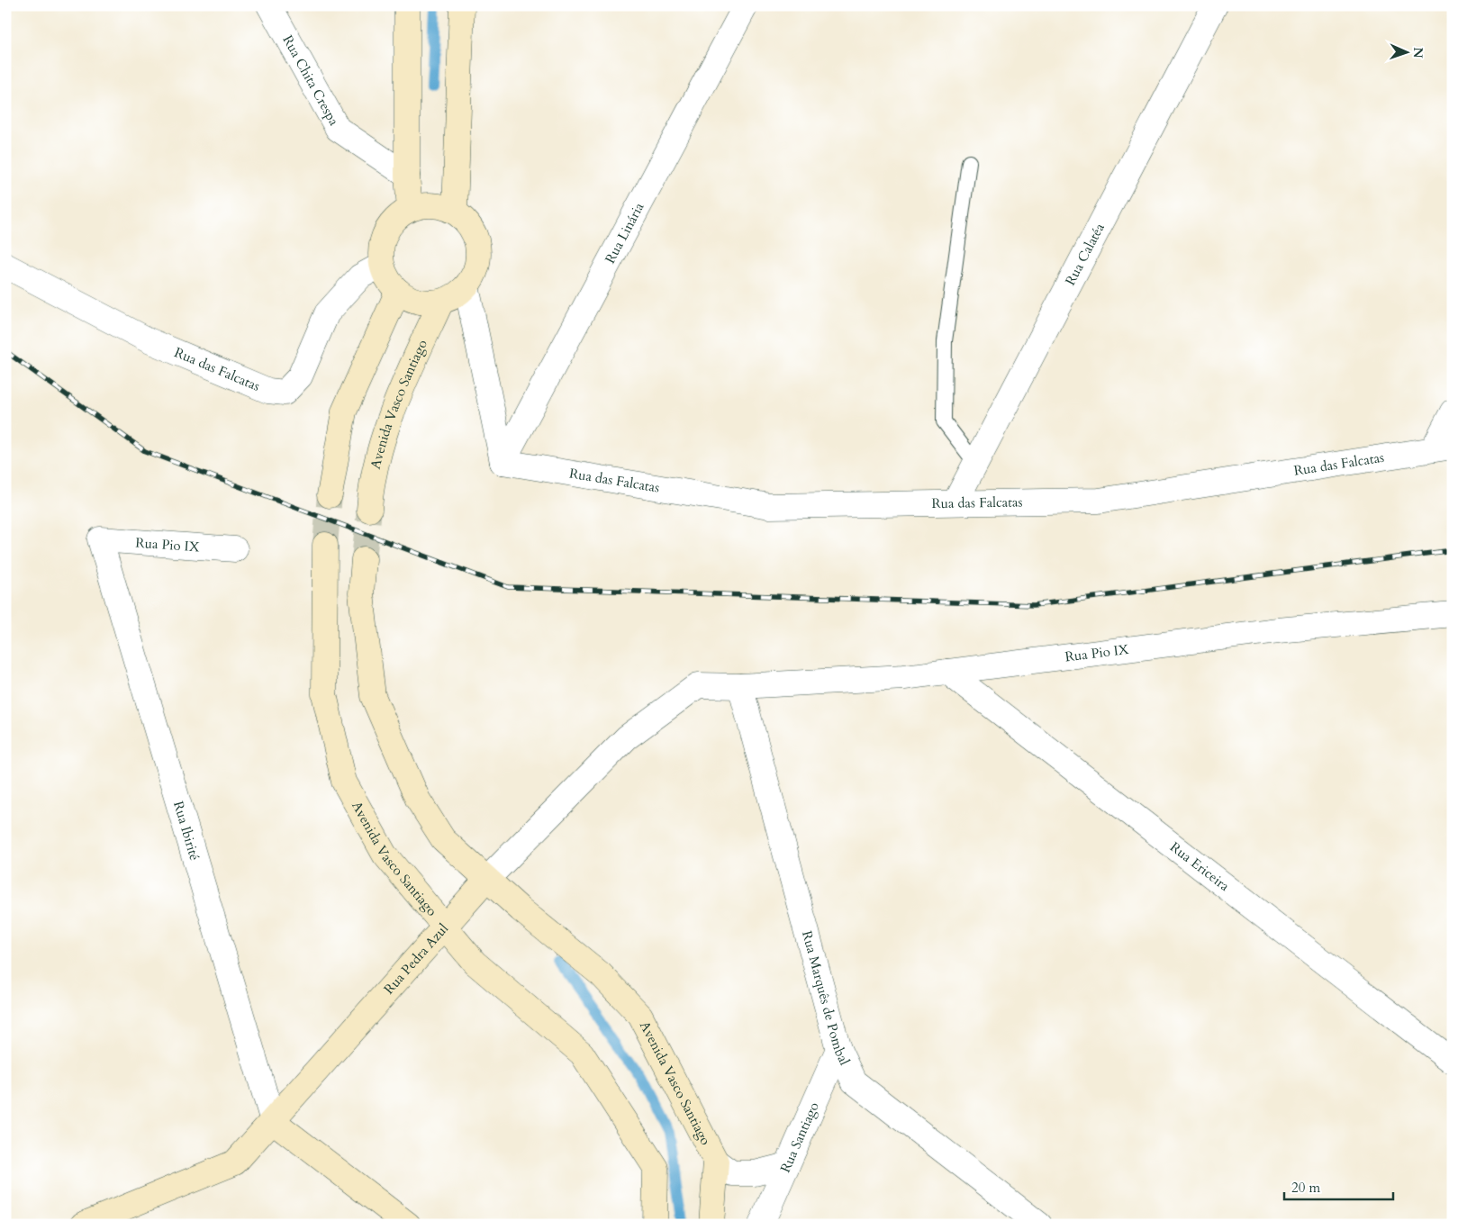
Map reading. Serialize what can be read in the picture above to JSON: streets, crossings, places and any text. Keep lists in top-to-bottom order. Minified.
{"streets":{"street":["Rua Chita Crespa","Rua Linária","Rua Calatéa","Rua das Falcatas","Avenida Vasco Santiago","Rua Pio IX","Rua Ibirité","Rua Ericeira","Rua Pedra Azul","Rua Marquês de Pombal","Rua Santiago"]},"crossings":[["Rua Linária","Rua das Falcatas"],["Rua Calatéa","Rua das Falcatas"],["Rua das Falcatas","Avenida Vasco Santiago"],["Avenida Vasco Santiago","Rua Pedra Azul"],["Rua Pio IX","Rua Ibirité"],["Rua Pio IX","Rua Ericeira"],["Rua Pio IX","Rua Pedra Azul"],["Rua Pio IX","Rua Marquês de Pombal"],["Rua Ibirité","Rua Pedra Azul"],["Rua Pedra Azul","Rua Marquês de Pombal"],["Rua Marquês de Pombal","Rua Santiago"]],"scale_bar":"20 m","north":"right"}
